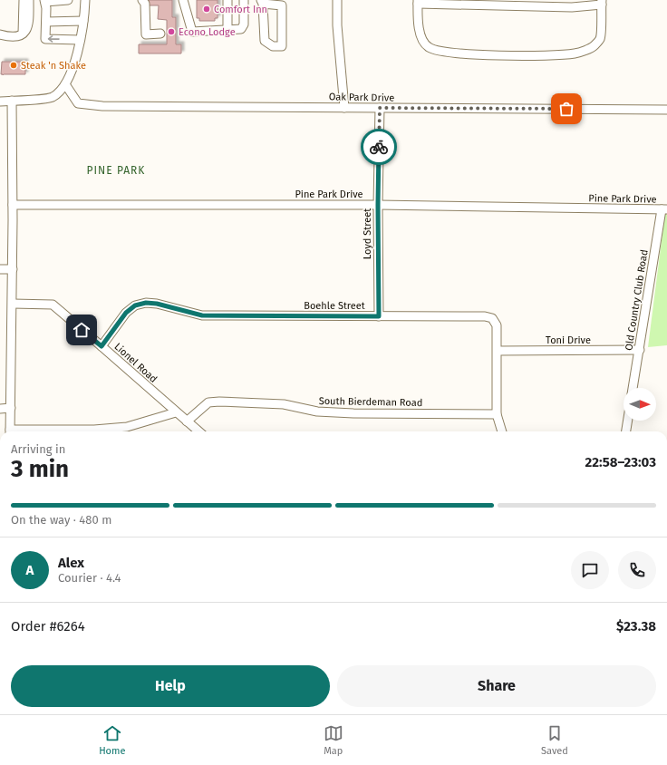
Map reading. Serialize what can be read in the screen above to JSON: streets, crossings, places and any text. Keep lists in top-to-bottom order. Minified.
{"streets":{"street":["Oak Park Drive","Pine Park Drive","Loyd Street","Old Country Club Road","Boehle Street","Toni Drive","Lionel Road","South Bierdeman Road"]},"crossings":[["Oak Park Drive","Loyd Street"],["Pine Park Drive","Loyd Street"],["Pine Park Drive","Old Country Club Road"],["Loyd Street","Boehle Street"],["Old Country Club Road","Toni Drive"],["Boehle Street","Toni Drive"],["Boehle Street","Lionel Road"],["Boehle Street","South Bierdeman Road"],["Lionel Road","South Bierdeman Road"]],"districts":["PINE PARK"],"places":["Comfort Inn","Econo Lodge","Steak 'n Shake"],"north":"right","page":{"heading":["3 min","Arriving in","22:58–23:03"],"panel":["Alex","Courier · 4.4","Order #6264","$23.38"],"bar":"On the way · 480 m","round":"A","buttons":["Help","Share"],"tabs":["Home","Map","Saved"]}}
